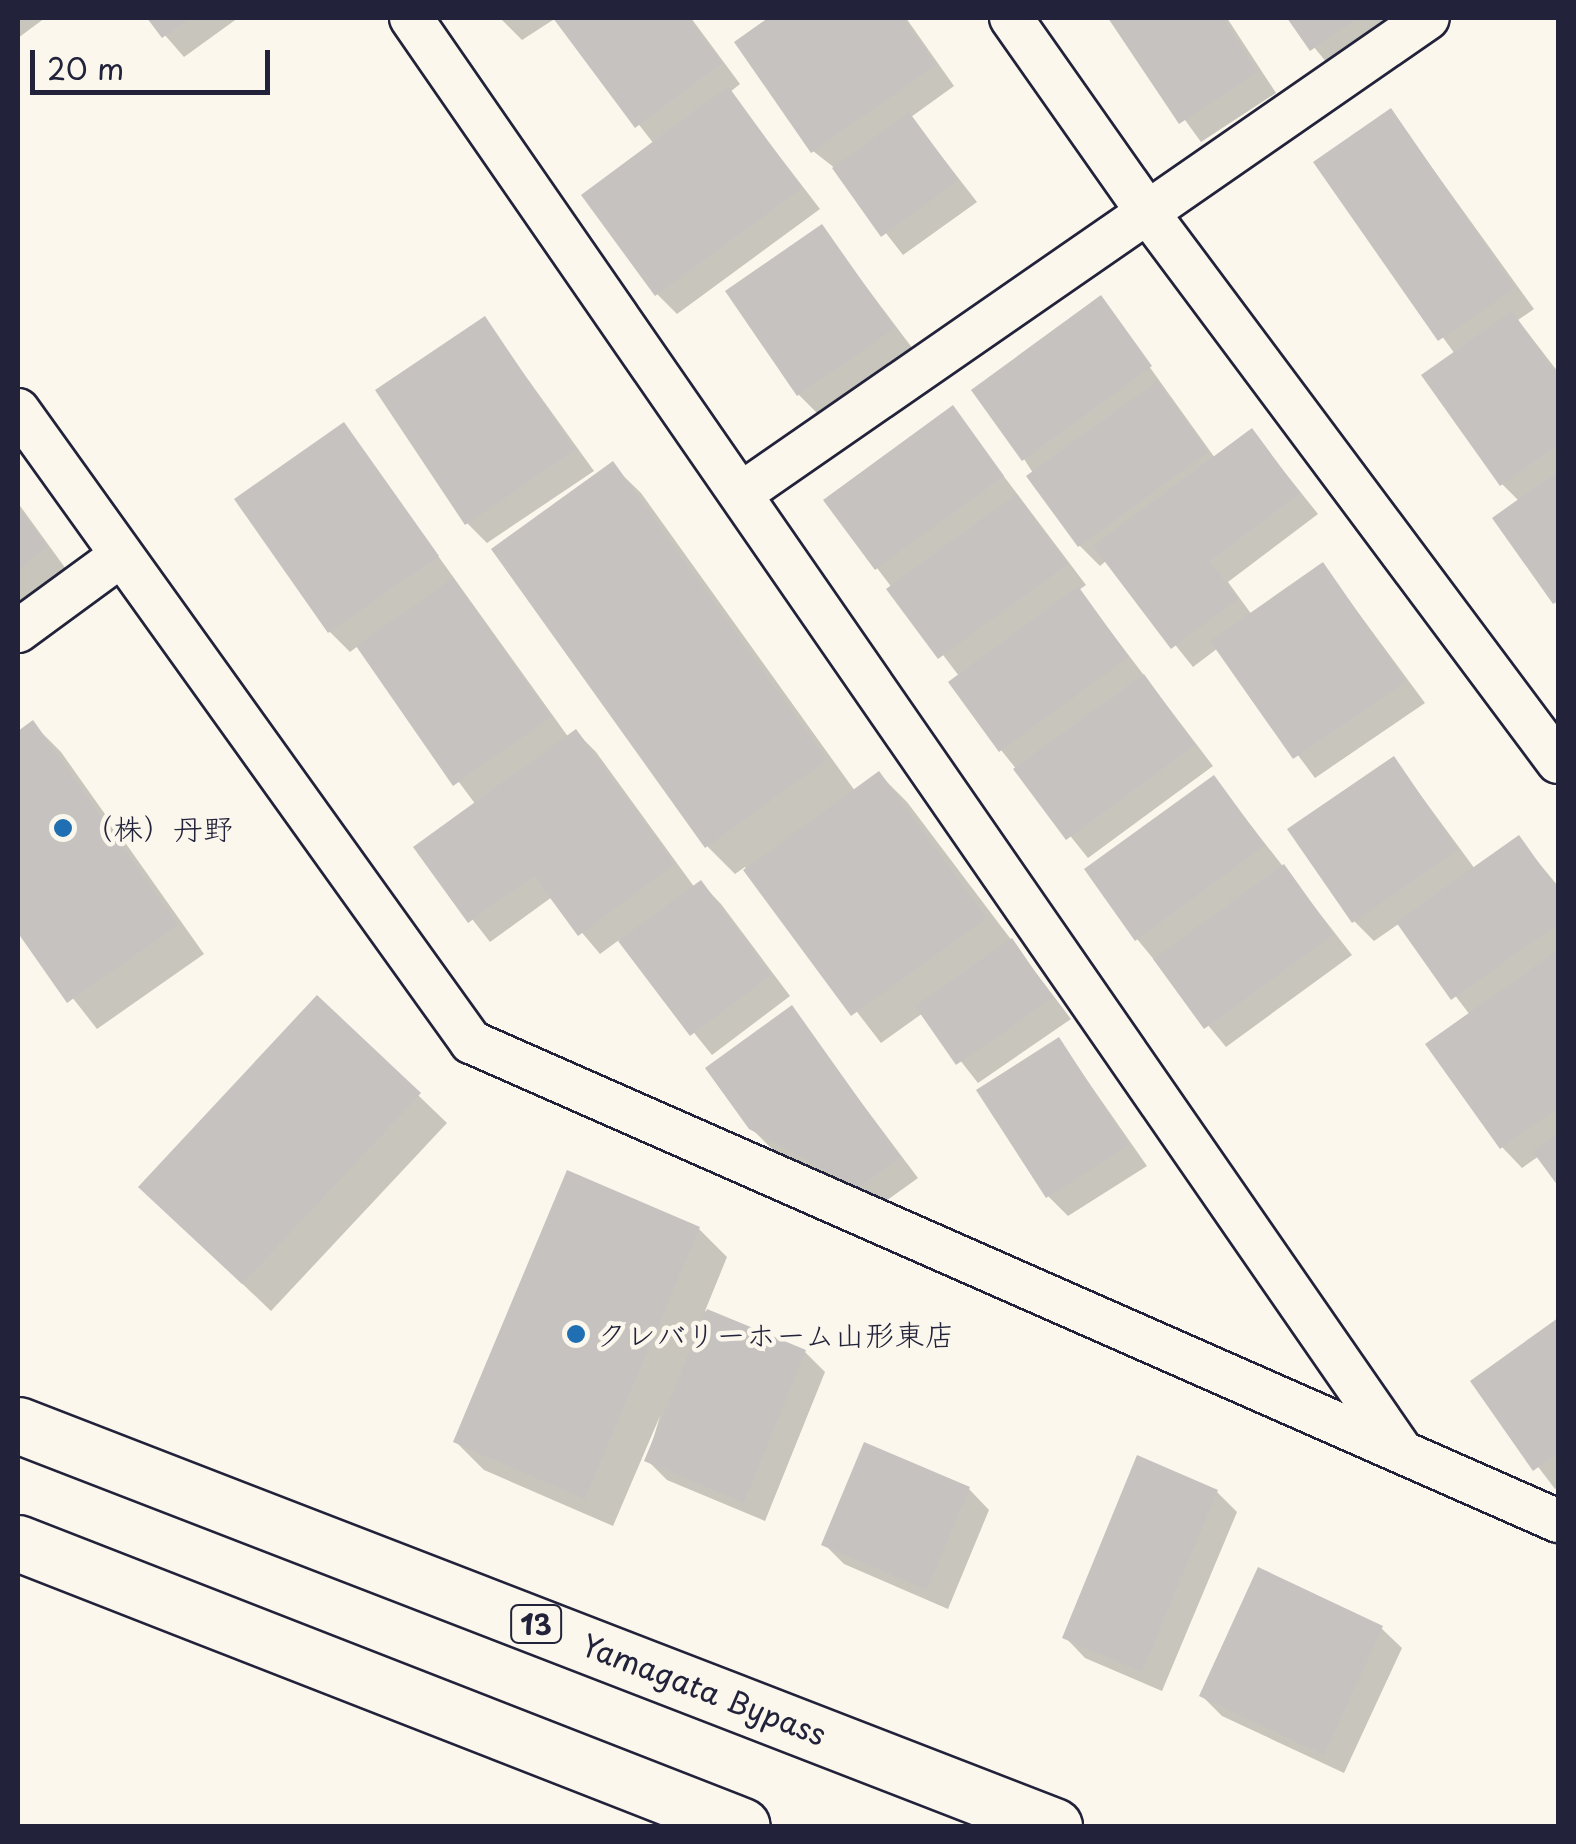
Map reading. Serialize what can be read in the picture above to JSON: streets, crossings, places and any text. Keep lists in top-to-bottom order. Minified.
{"streets":{"highway":["13","Yamagata Bypass"]},"places":["（株）丹野","クレバリーホーム山形東店"],"scale_bar":"20 m"}
